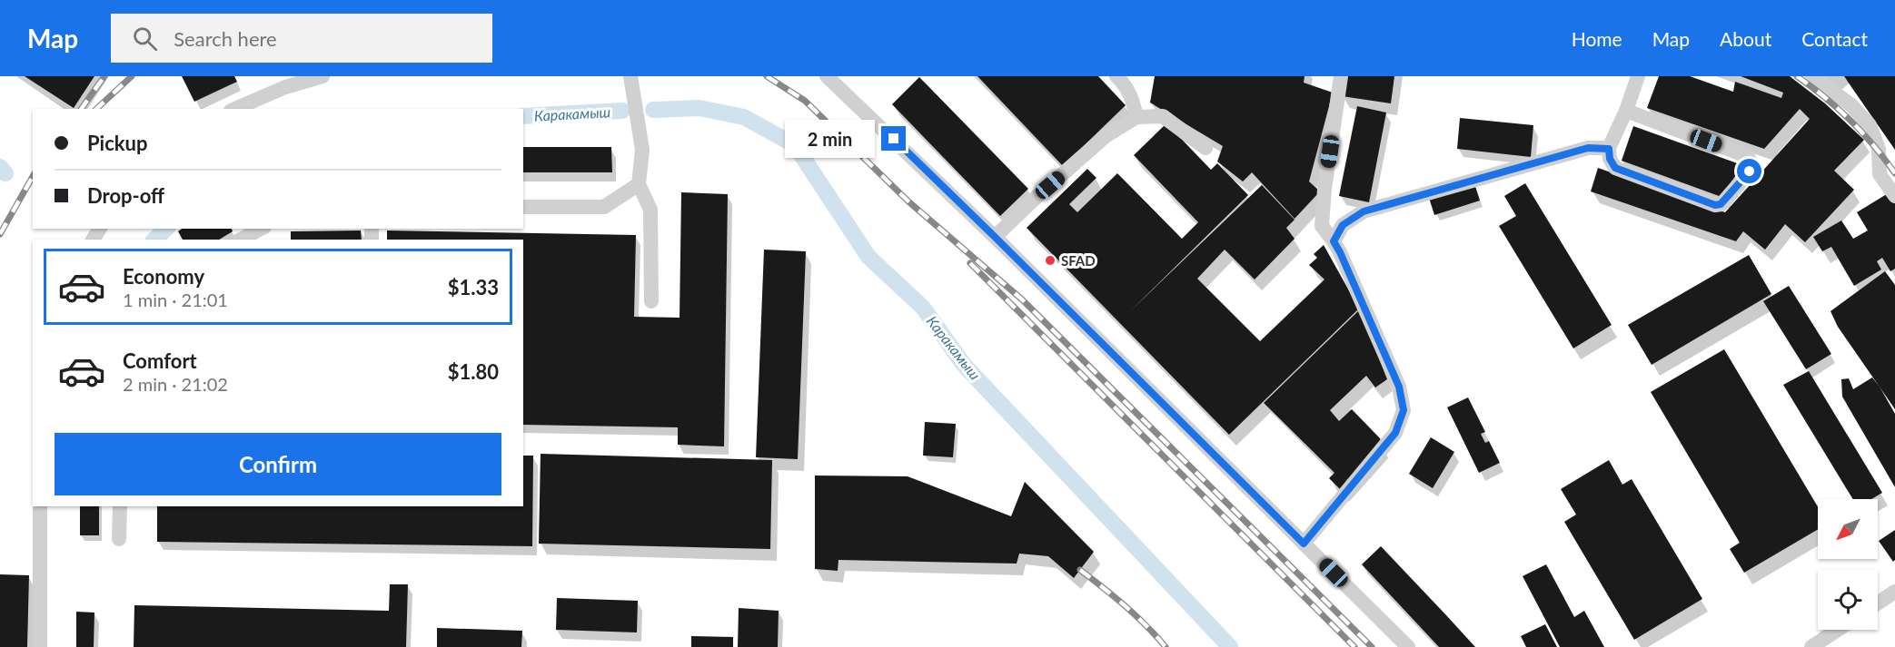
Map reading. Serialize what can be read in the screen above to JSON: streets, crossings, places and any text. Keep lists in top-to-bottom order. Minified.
{"water":["Каракамыш"],"places":["SFAD"],"north":"bottom left","page":{"header":"Map","search":"Search here","nav":["Home","Map","About","Contact"],"banner":["Pickup","Drop-off"],"bubble":"2 min","list":[{"name":"Economy","note":"1 min · 21:01","value":"$1.33"},{"name":"Comfort","note":"2 min · 21:02","value":"$1.80"}],"buttons":"Confirm"}}
